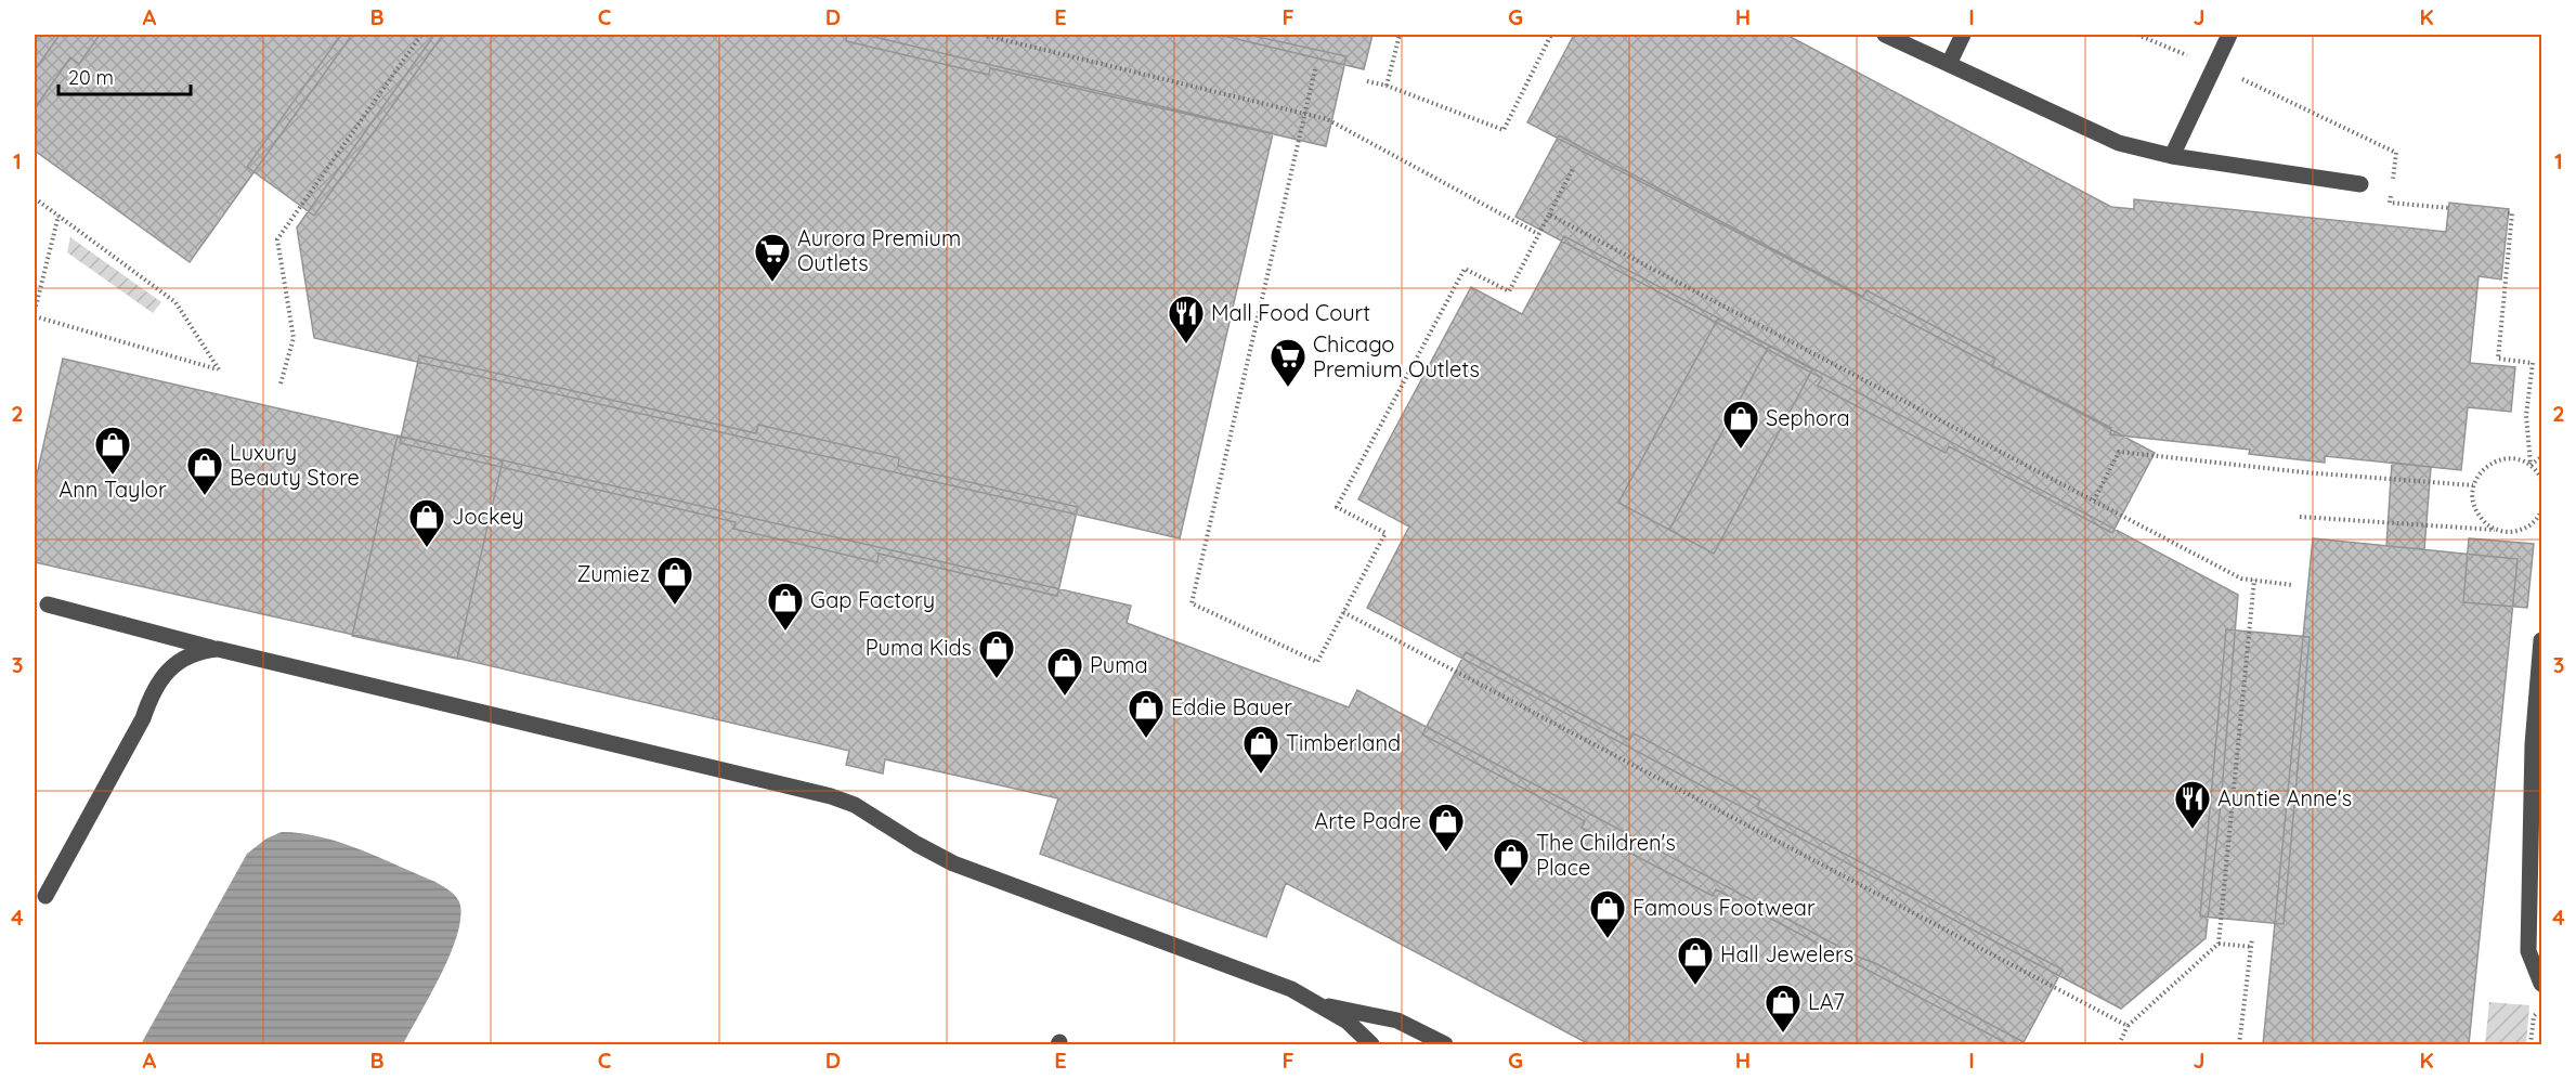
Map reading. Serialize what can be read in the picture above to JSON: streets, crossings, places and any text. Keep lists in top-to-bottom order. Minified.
{"places":{"supermarket":["Aurora Premium Outlets","Chicago Premium Outlets"],"restaurant":["Mall Food Court","Auntie Anne's"],"shop":["Sephora","Ann Taylor","Luxury Beauty Store","Jockey","Zumiez","Gap Factory","Puma Kids","Puma","Eddie Bauer","Timberland","Arte Padre","The Children's Place","Famous Footwear","Hall Jewelers","LA7"]},"scale_bar":"20 m","grid":{"columns":["A","B","C","D","E","F","G","H","I","J","K"],"rows":["1","2","3","4"]}}
